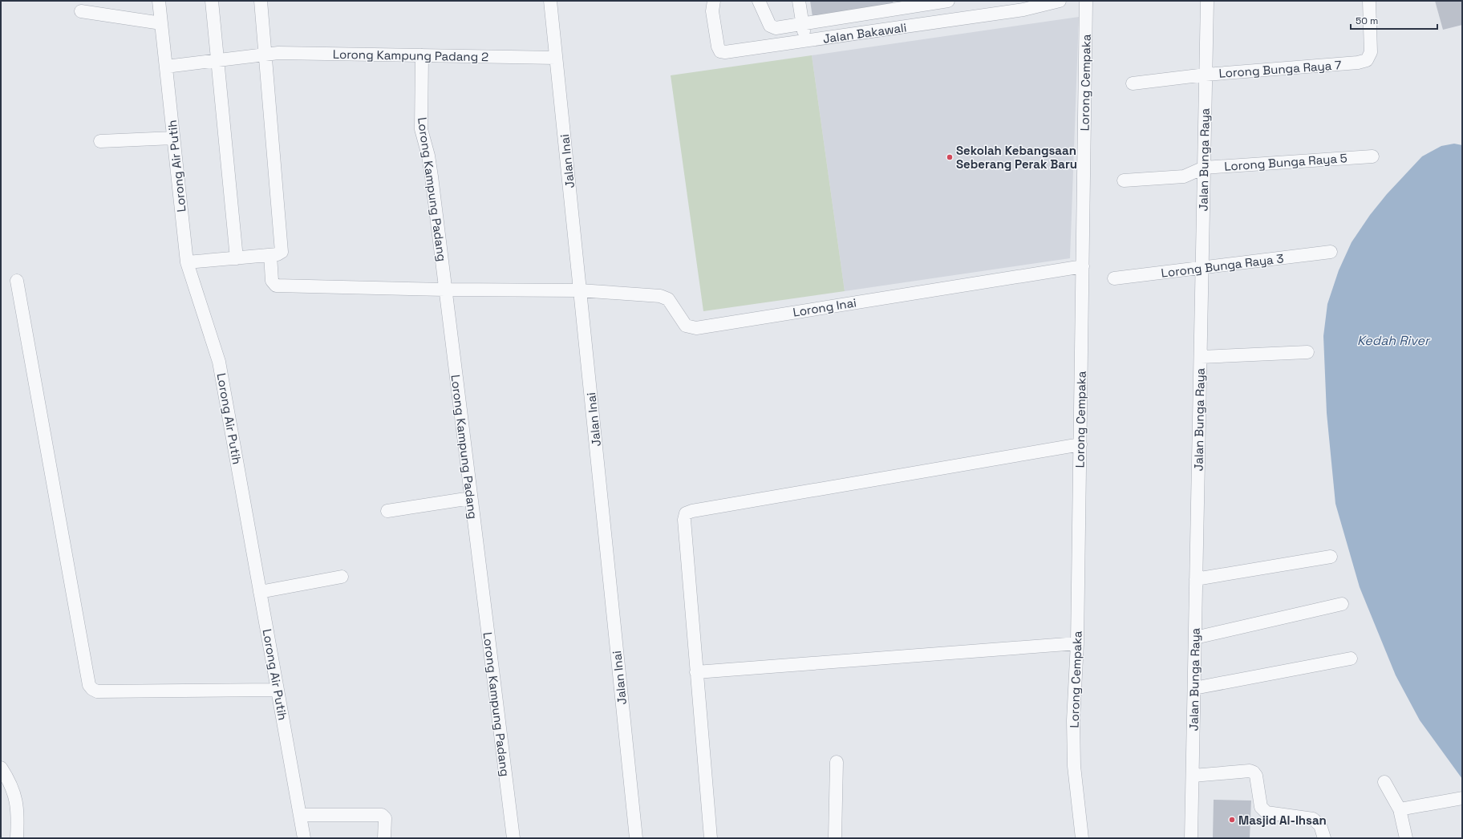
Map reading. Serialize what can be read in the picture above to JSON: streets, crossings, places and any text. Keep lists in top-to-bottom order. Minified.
{"streets":{"street":["Jalan Bakawali","Lorong Kampung Padang 2","Lorong Bunga Raya 7","Lorong Cempaka","Jalan Bunga Raya","Jalan Inai","Lorong Bunga Raya 5","Lorong Air Putih","Lorong Kampung Padang","Lorong Bunga Raya 3","Lorong Inai"]},"crossings":[["Lorong Kampung Padang 2","Jalan Inai"],["Lorong Kampung Padang 2","Lorong Air Putih"],["Lorong Kampung Padang 2","Lorong Kampung Padang"],["Lorong Bunga Raya 7","Jalan Bunga Raya"],["Lorong Cempaka","Lorong Inai"],["Jalan Bunga Raya","Lorong Bunga Raya 5"],["Jalan Bunga Raya","Lorong Bunga Raya 3"],["Jalan Inai","Lorong Inai"],["Lorong Kampung Padang","Lorong Inai"]],"water":["Kedah River"],"places":["Sekolah Kebangsaan Seberang Perak Baru","Masjid Al-Ihsan"],"scale_bar":"50 m"}
